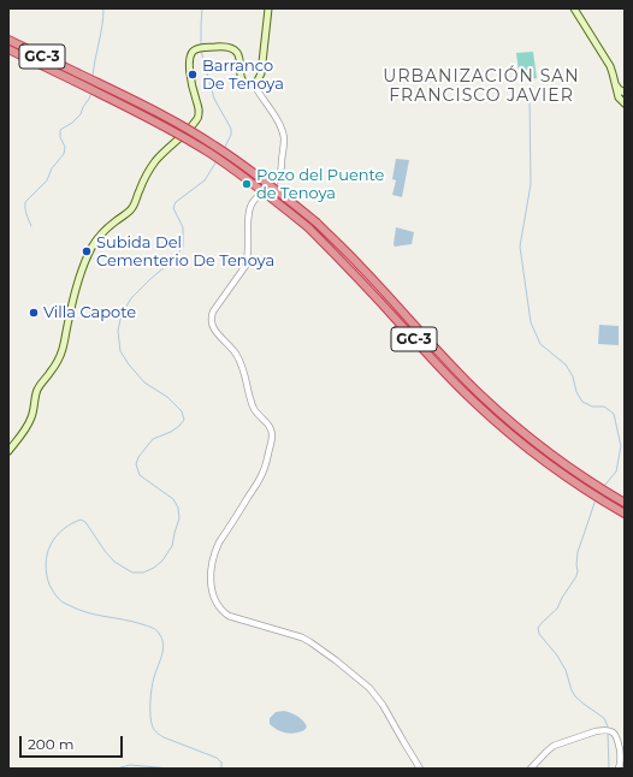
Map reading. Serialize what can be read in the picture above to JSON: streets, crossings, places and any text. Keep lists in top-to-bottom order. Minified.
{"streets":{"highway":["GC-3"]},"districts":["URBANIZACIÓN SAN FRANCISCO JAVIER"],"places":["Barranco De Tenoya","Pozo del Puente de Tenoya","Subida Del Cementerio De Tenoya","Villa Capote"],"scale_bar":"200 m"}
